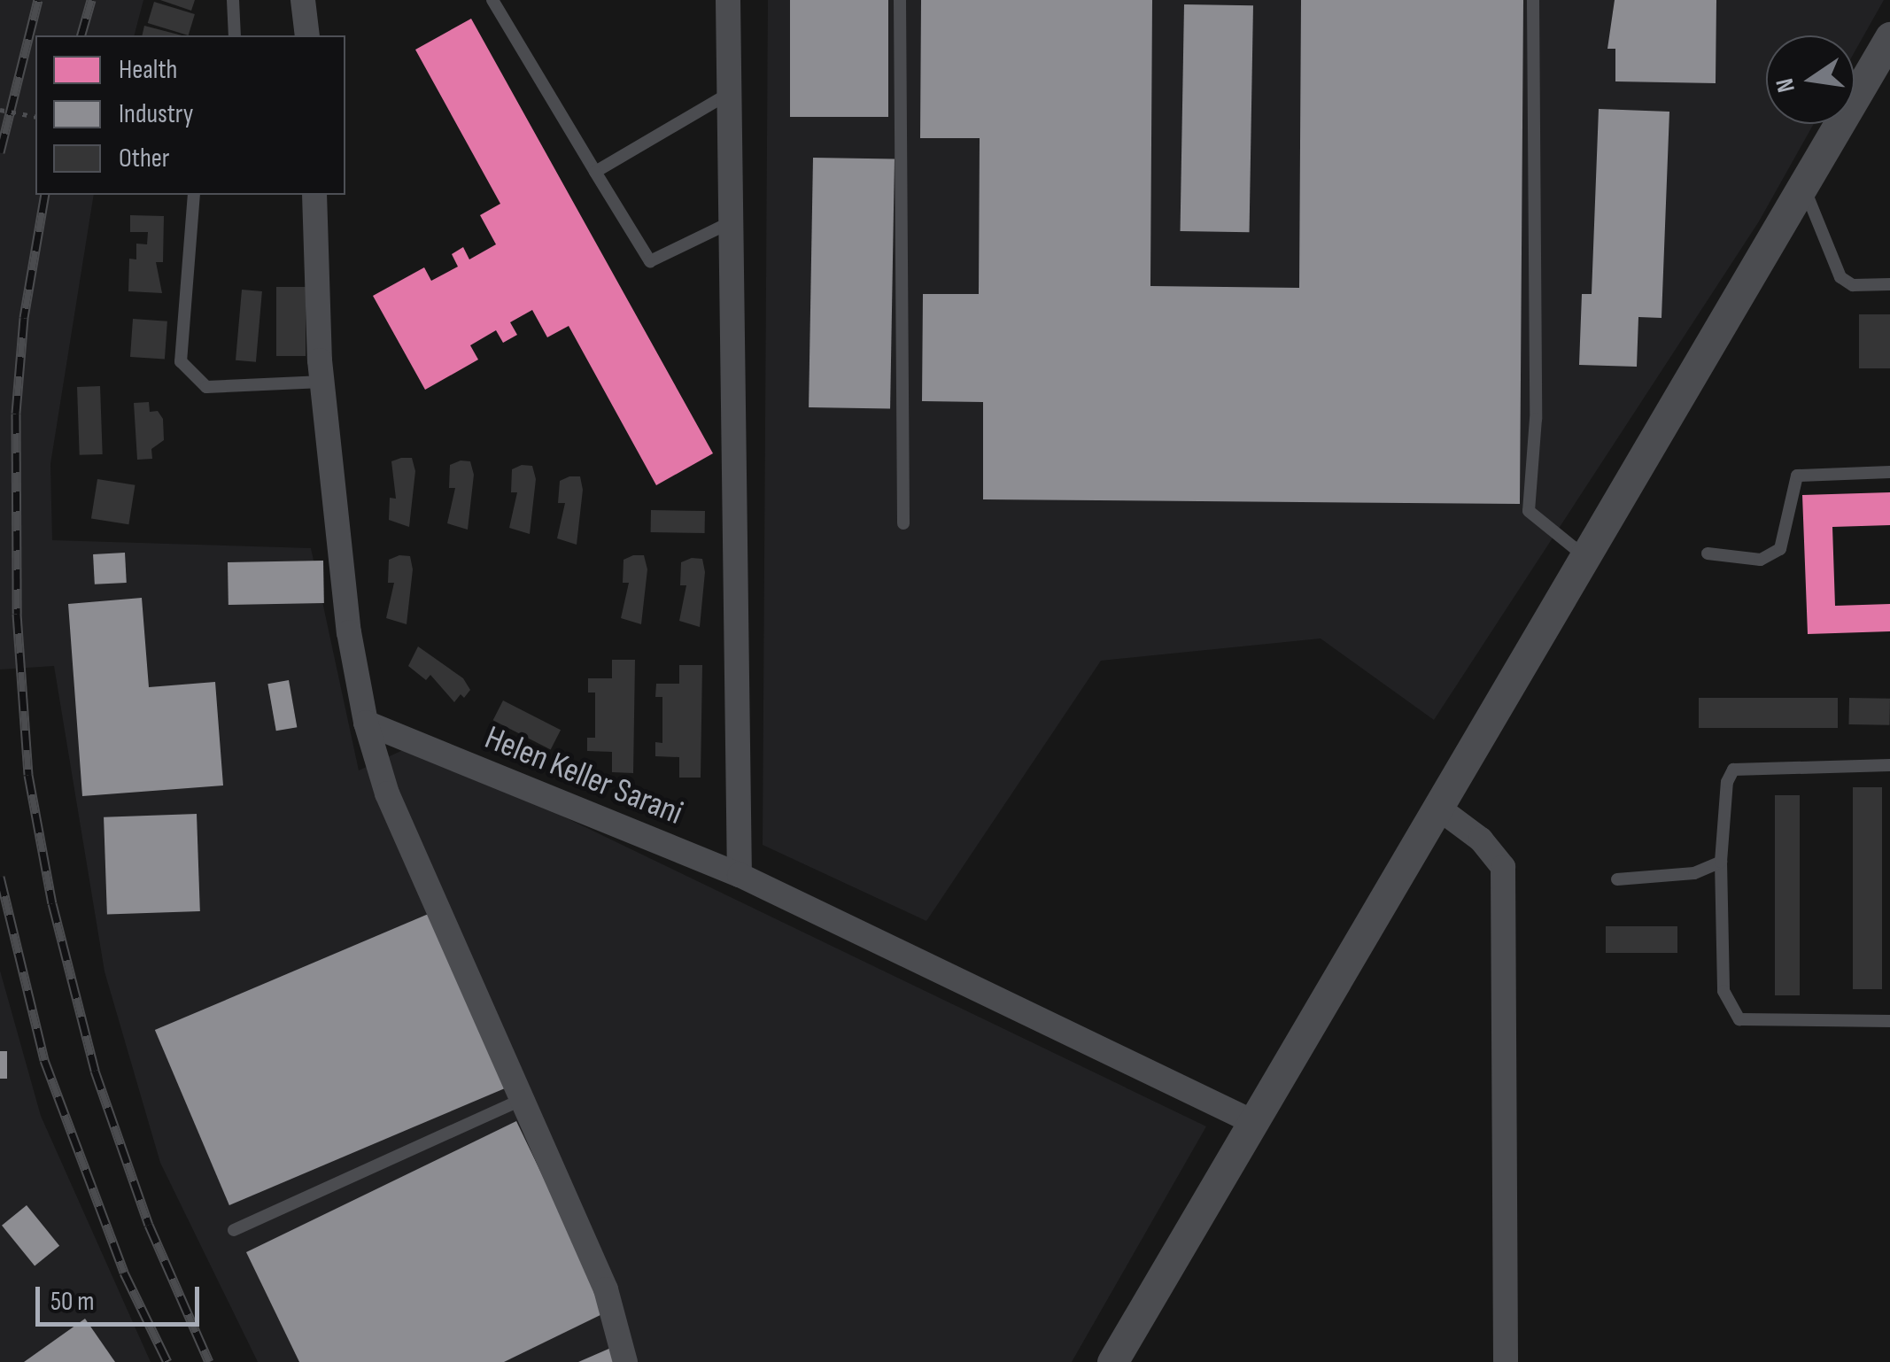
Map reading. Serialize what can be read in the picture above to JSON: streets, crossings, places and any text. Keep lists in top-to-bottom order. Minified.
{"streets":{"street":["Helen Keller Sarani"]},"legend":["Health","Industry","Other"],"scale_bar":"50 m","north":"left"}
